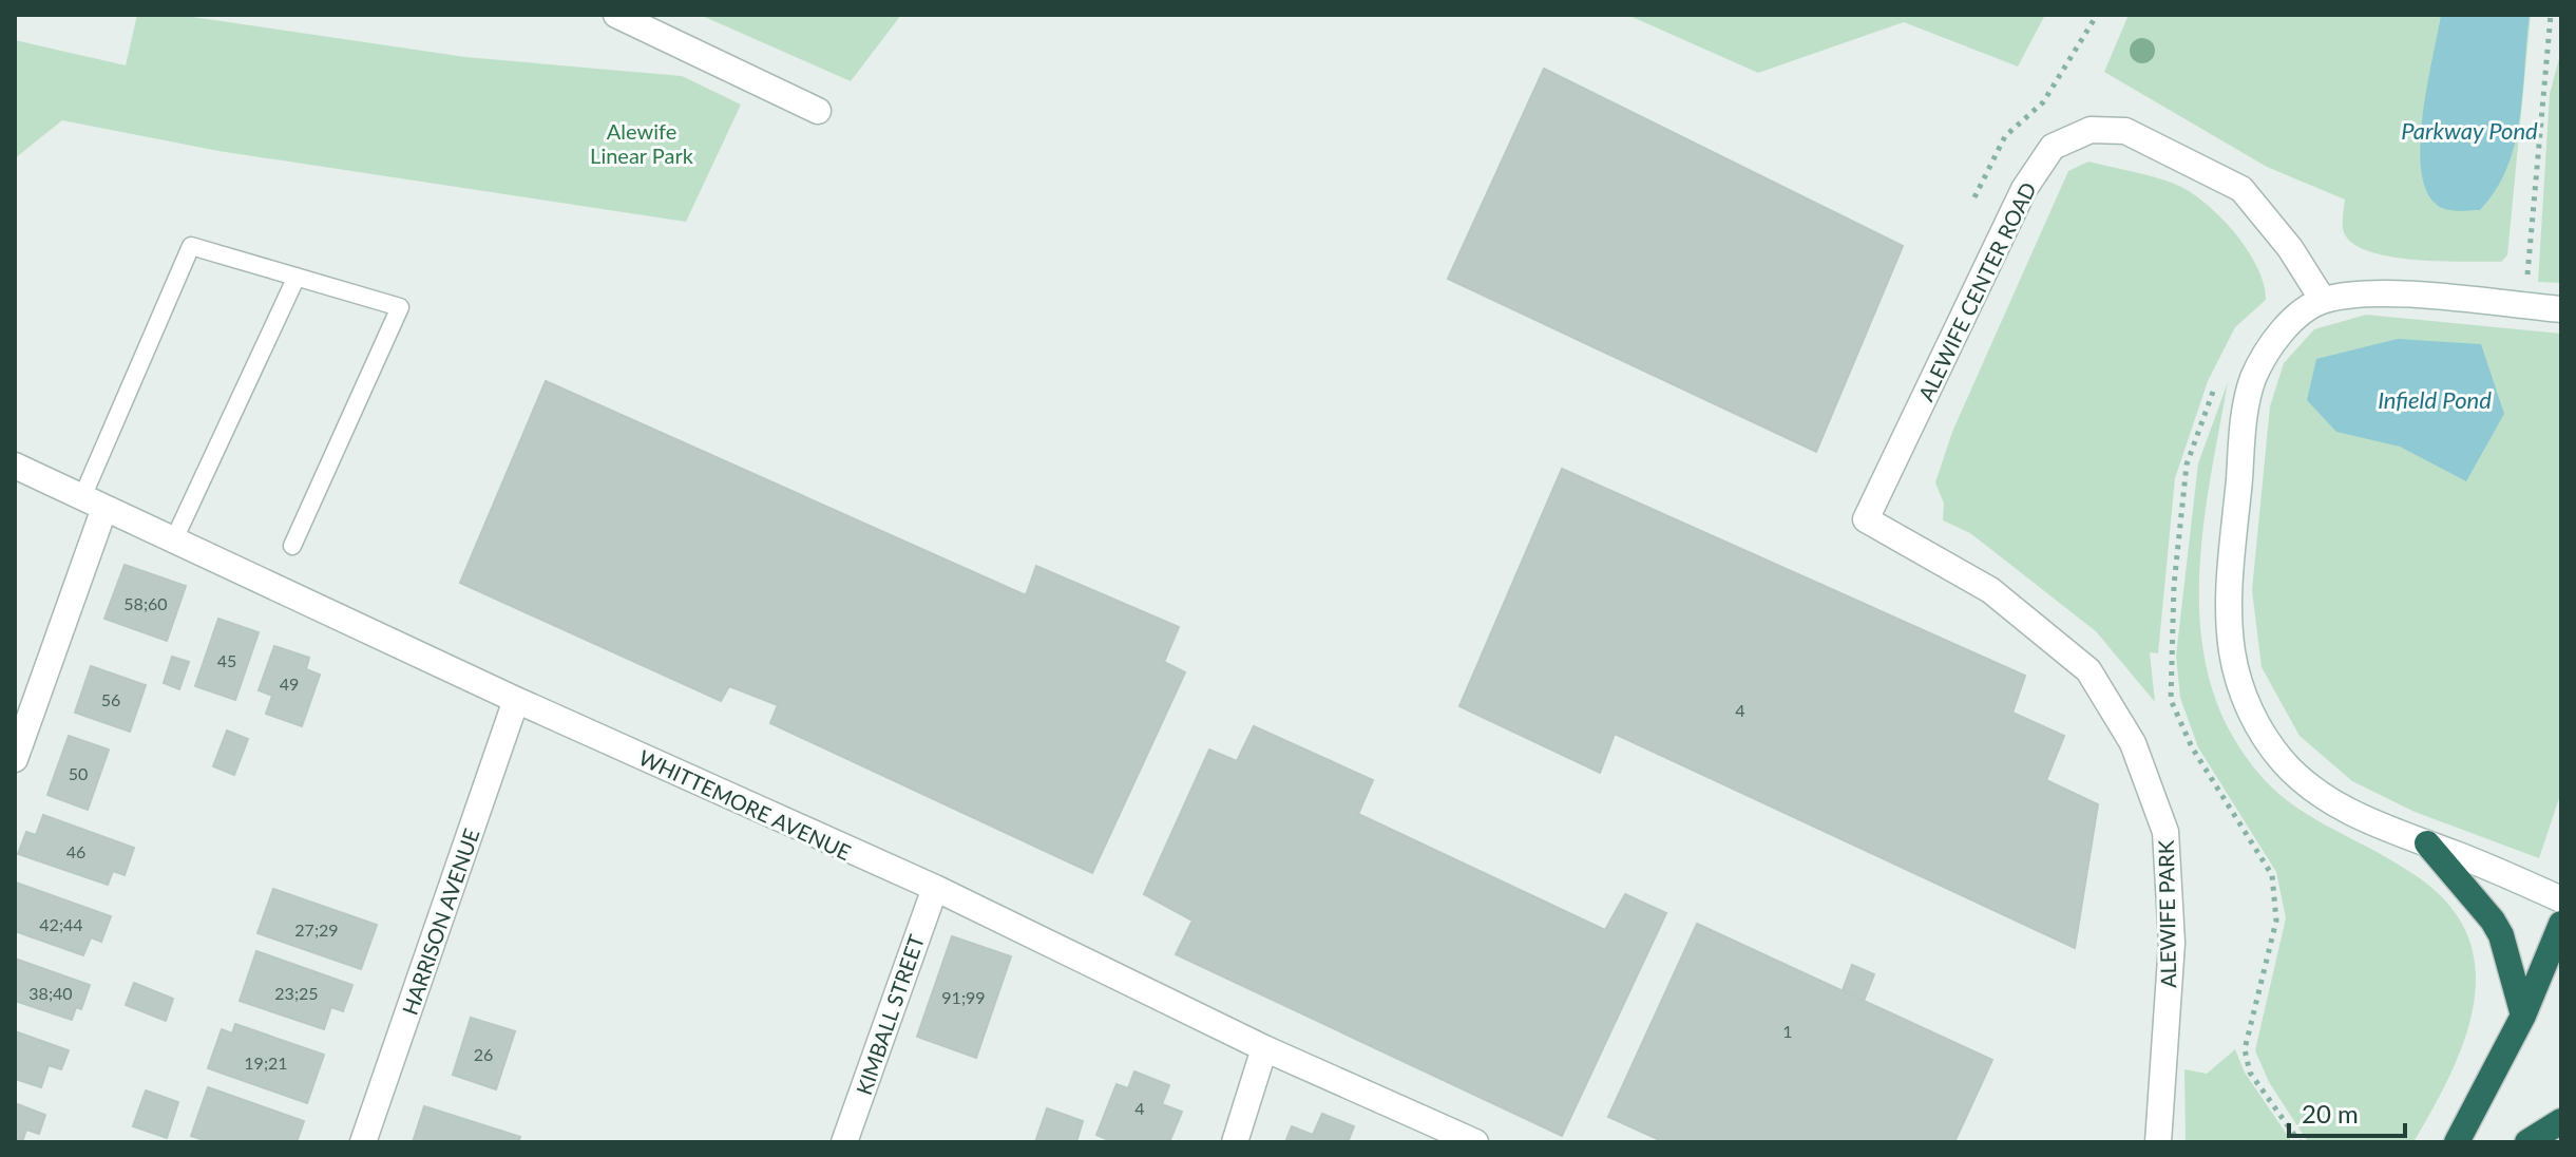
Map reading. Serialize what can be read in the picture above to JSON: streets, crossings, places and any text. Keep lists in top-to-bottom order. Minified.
{"streets":{"street":["ALEWIFE CENTER ROAD","WHITTEMORE AVENUE","ALEWIFE PARK","HARRISON AVENUE","KIMBALL STREET"]},"crossings":[["ALEWIFE CENTER ROAD","ALEWIFE PARK"],["WHITTEMORE AVENUE","HARRISON AVENUE"],["WHITTEMORE AVENUE","KIMBALL STREET"]],"water":["Parkway Pond","Infield Pond"],"parks":["Alewife Linear Park"],"house_numbers":["58;60","45","49","56","4","50","46","42;44","27;29","38;40","23;25","91;99","1","26","19;21","4"],"scale_bar":"20 m"}
